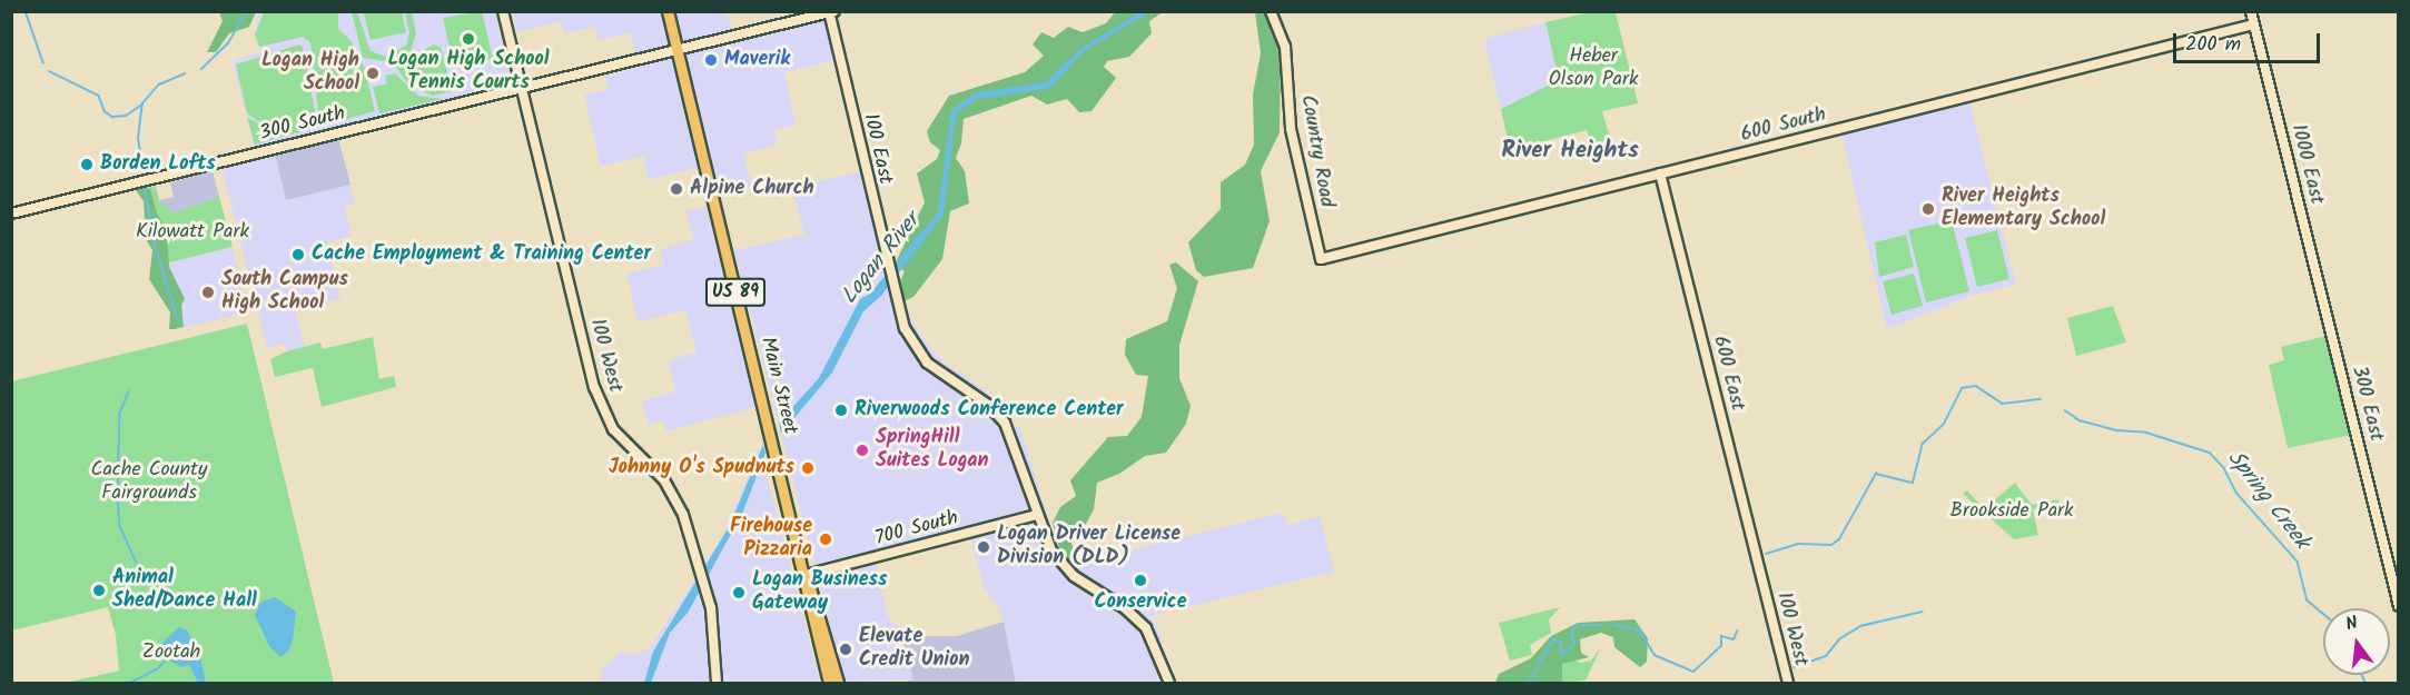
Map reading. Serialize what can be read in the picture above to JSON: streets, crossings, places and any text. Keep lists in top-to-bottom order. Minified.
{"streets":{"highway":["US 89","Main Street"],"street":["300 South","600 South","100 East","Country Road","1000 East","100 West","600 East","300 East","700 South"]},"crossings":[["300 South","100 East"],["300 South","100 West"],["300 South","Main Street"],["600 South","Country Road"],["600 South","1000 East"],["600 South","600 East"],["100 East","700 South"],["1000 East","300 East"],["100 West","600 East"],["Main Street","700 South"]],"districts":["River Heights"],"water":["Logan River","Spring Creek"],"parks":["Heber Olson Park","Kilowatt Park","Cache County Fairgrounds","Brookside Park","Zootah"],"places":["Logan High School Tennis Courts","Maverik","Logan High School","Borden Lofts","Alpine Church","River Heights Elementary School","Cache Employment & Training Center","South Campus High School","Riverwoods Conference Center","SpringHill Suites Logan","Johnny O's Spudnuts","Firehouse Pizzaria","Logan Driver License Division (DLD)","Conservice","Animal Shed/Dance Hall","Logan Business Gateway","Elevate Credit Union"],"scale_bar":"200 m","north":"top"}
